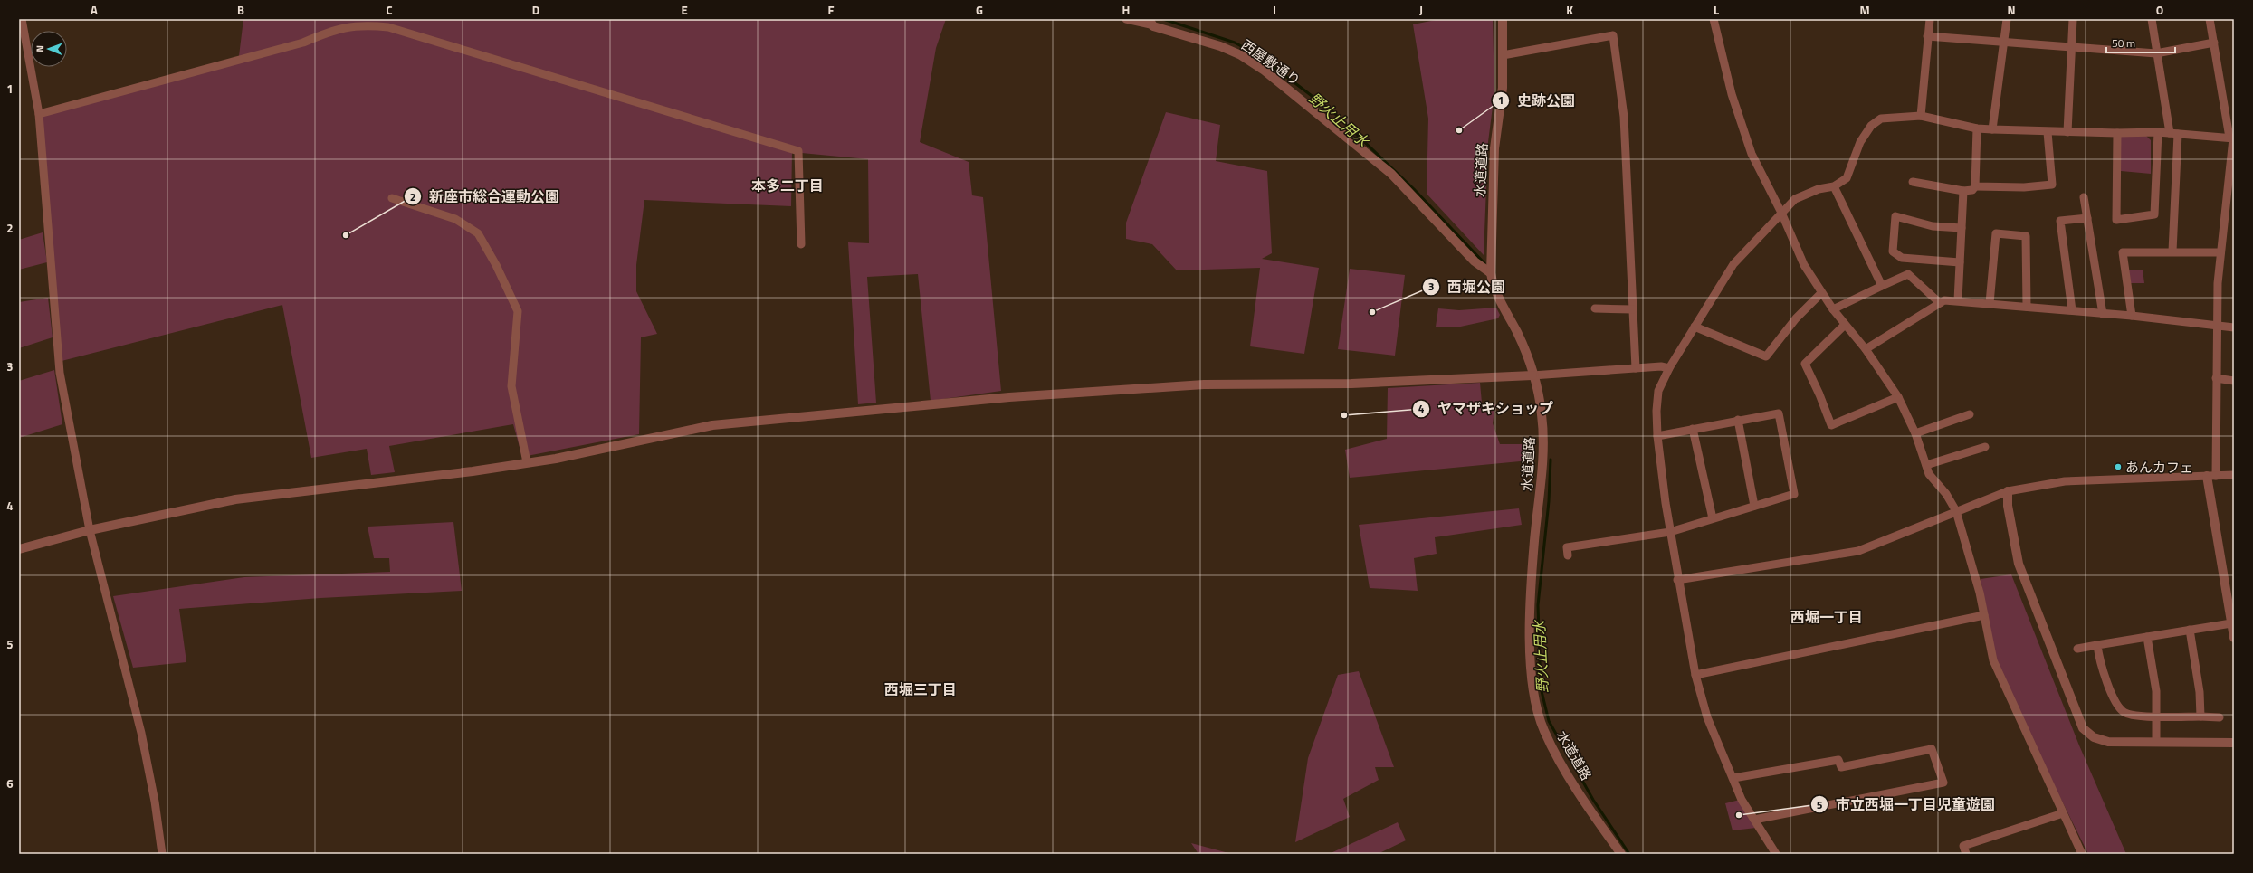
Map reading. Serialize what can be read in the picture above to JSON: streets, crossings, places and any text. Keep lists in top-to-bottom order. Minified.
{"streets":{"street":["西屋敷通り","水道道路"]},"crossings":[["西屋敷通り","水道道路"]],"districts":["本多二丁目","西堀一丁目","西堀三丁目"],"water":["野火止用水"],"places":["史跡公園","新座市総合運動公園","西堀公園","ヤマザキショップ","あんカフェ","市立西堀一丁目児童遊園"],"scale_bar":"50 m","north":"left","grid":{"columns":["A","B","C","D","E","F","G","H","I","J","K","L","M","N","O"],"rows":["1","2","3","4","5","6"]}}
